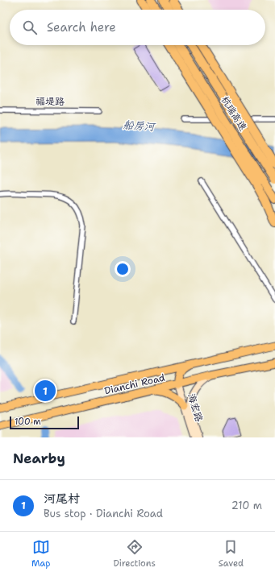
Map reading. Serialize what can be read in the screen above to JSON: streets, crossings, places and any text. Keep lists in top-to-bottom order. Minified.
{"streets":{"highway":["杭瑞高速"],"main road":["Dianchi Road","海宏路"],"street":["福堤路"]},"crossings":[["Dianchi Road","海宏路"]],"water":["船房河"],"scale_bar":"100 m","page":{"search":"Search here","pins":"1","scale":"100 m","heading":"Nearby","list":[{"mark":"1","name":"河尾村","note":"Bus stop · Dianchi Road","value":"210 m"}],"nav":["Map","Directions","Saved"]}}
